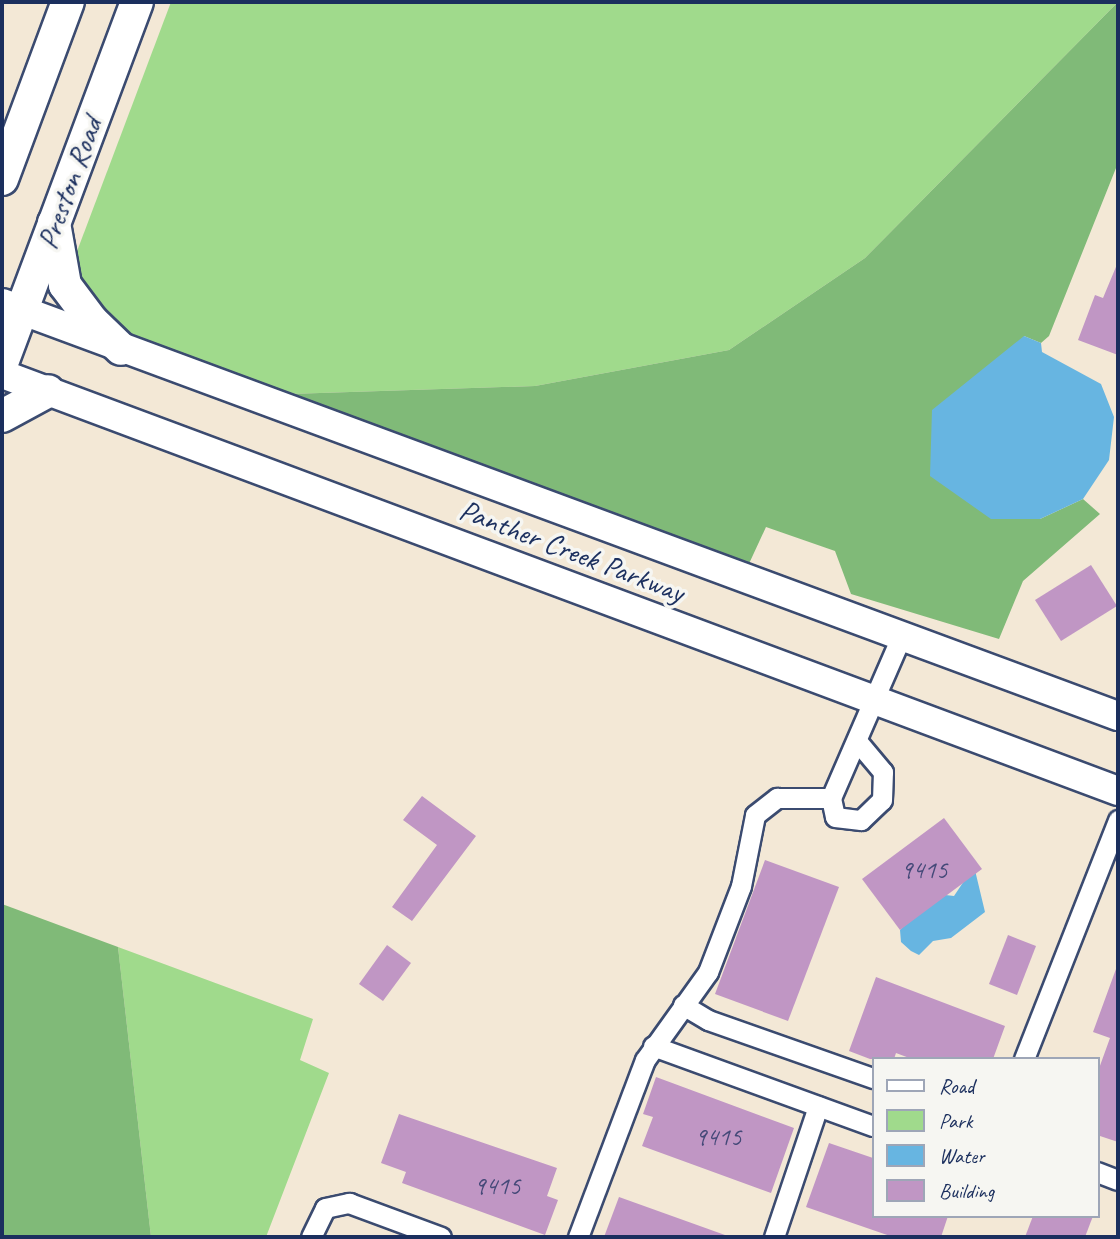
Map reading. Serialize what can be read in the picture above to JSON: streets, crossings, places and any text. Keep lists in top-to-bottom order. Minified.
{"streets":{"main road":["Preston Road","Panther Creek Parkway"]},"crossings":[["Preston Road","Panther Creek Parkway"]],"house_numbers":["9415","9415","9415"],"legend":["Road","Park","Water","Building"]}
